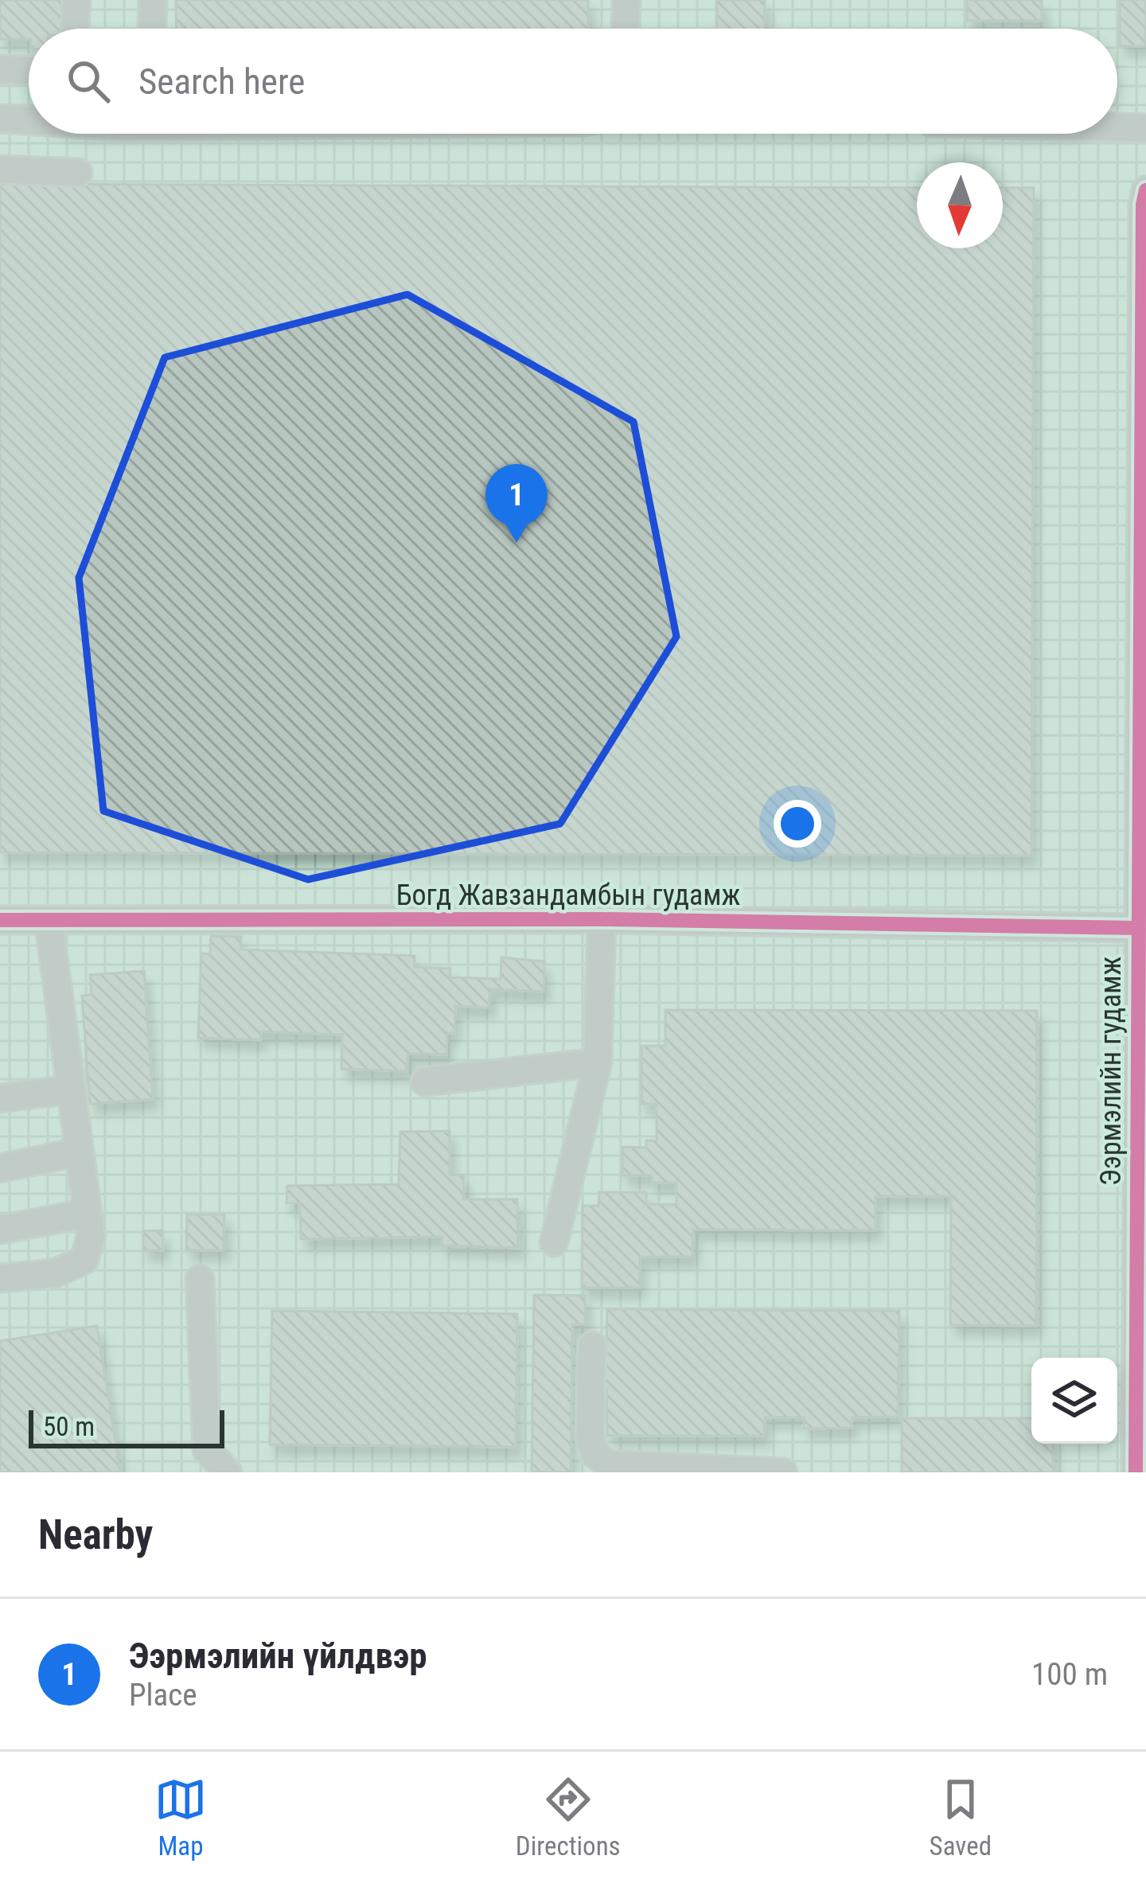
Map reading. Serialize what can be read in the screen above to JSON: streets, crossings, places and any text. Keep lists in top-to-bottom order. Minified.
{"streets":{"street":["Богд Жавзандамбын гудамж","Ээрмэлийн гудамж"]},"crossings":[["Богд Жавзандамбын гудамж","Ээрмэлийн гудамж"]],"scale_bar":"50 m","north":"bottom","page":{"search":"Search here","pins":"1","scale":"50 m","heading":"Nearby","list":[{"mark":"1","name":"Ээрмэлийн үйлдвэр","note":"Place","value":"100 m"}],"nav":["Map","Directions","Saved"]}}
